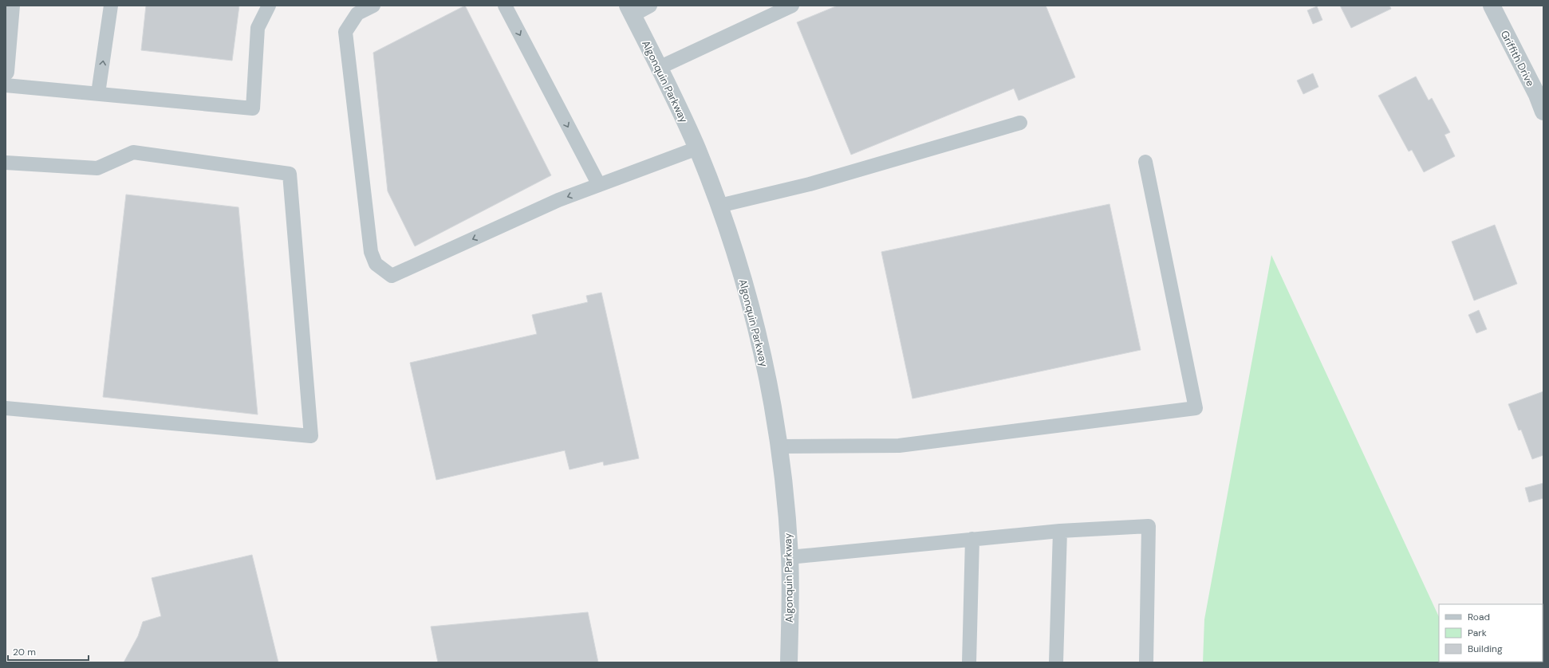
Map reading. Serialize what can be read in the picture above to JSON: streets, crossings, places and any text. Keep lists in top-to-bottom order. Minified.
{"streets":{"street":["Griffith Drive","Algonquin Parkway"]},"legend":["Road","Park","Building"],"scale_bar":"20 m"}
